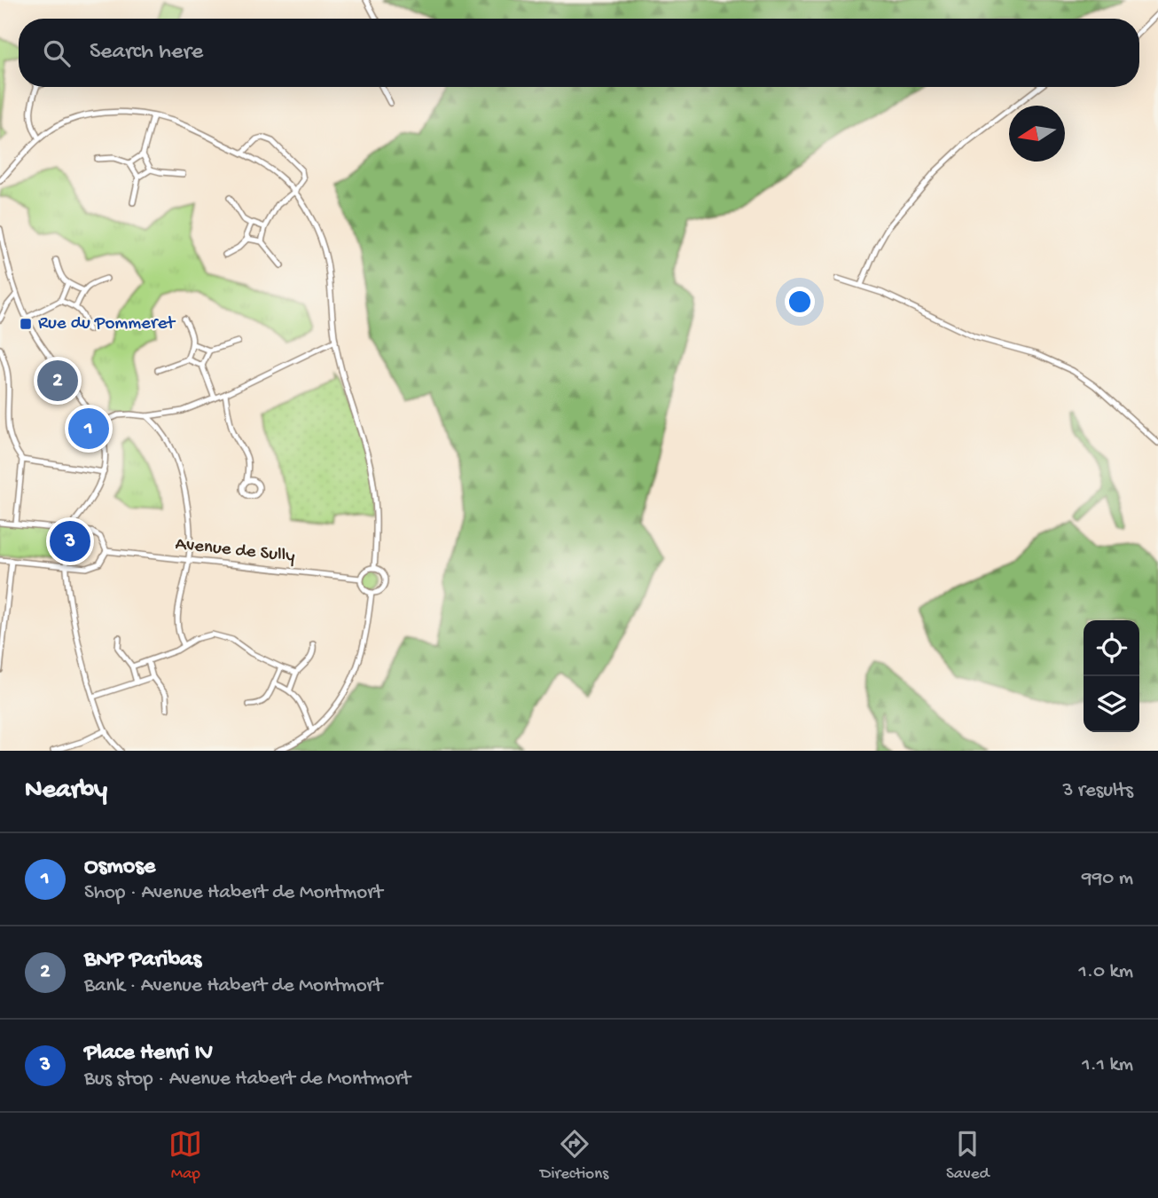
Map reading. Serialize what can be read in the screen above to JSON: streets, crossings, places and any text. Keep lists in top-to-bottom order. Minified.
{"streets":{"street":["Avenue de Sully"]},"places":{"transit":["Rue du Pommeret"]},"north":"left","page":{"search":"Search here","pins":["2","1","3"],"heading":["Nearby","3 results"],"list":[{"mark":"1","name":"Osmose","note":"Shop · Avenue Habert de Montmort","value":"990 m"},{"mark":"2","name":"BNP Paribas","note":"Bank · Avenue Habert de Montmort","value":"1.0 km"},{"mark":"3","name":"Place Henri IV","note":"Bus stop · Avenue Habert de Montmort","value":"1.1 km"}],"nav":["Map","Directions","Saved"]}}
